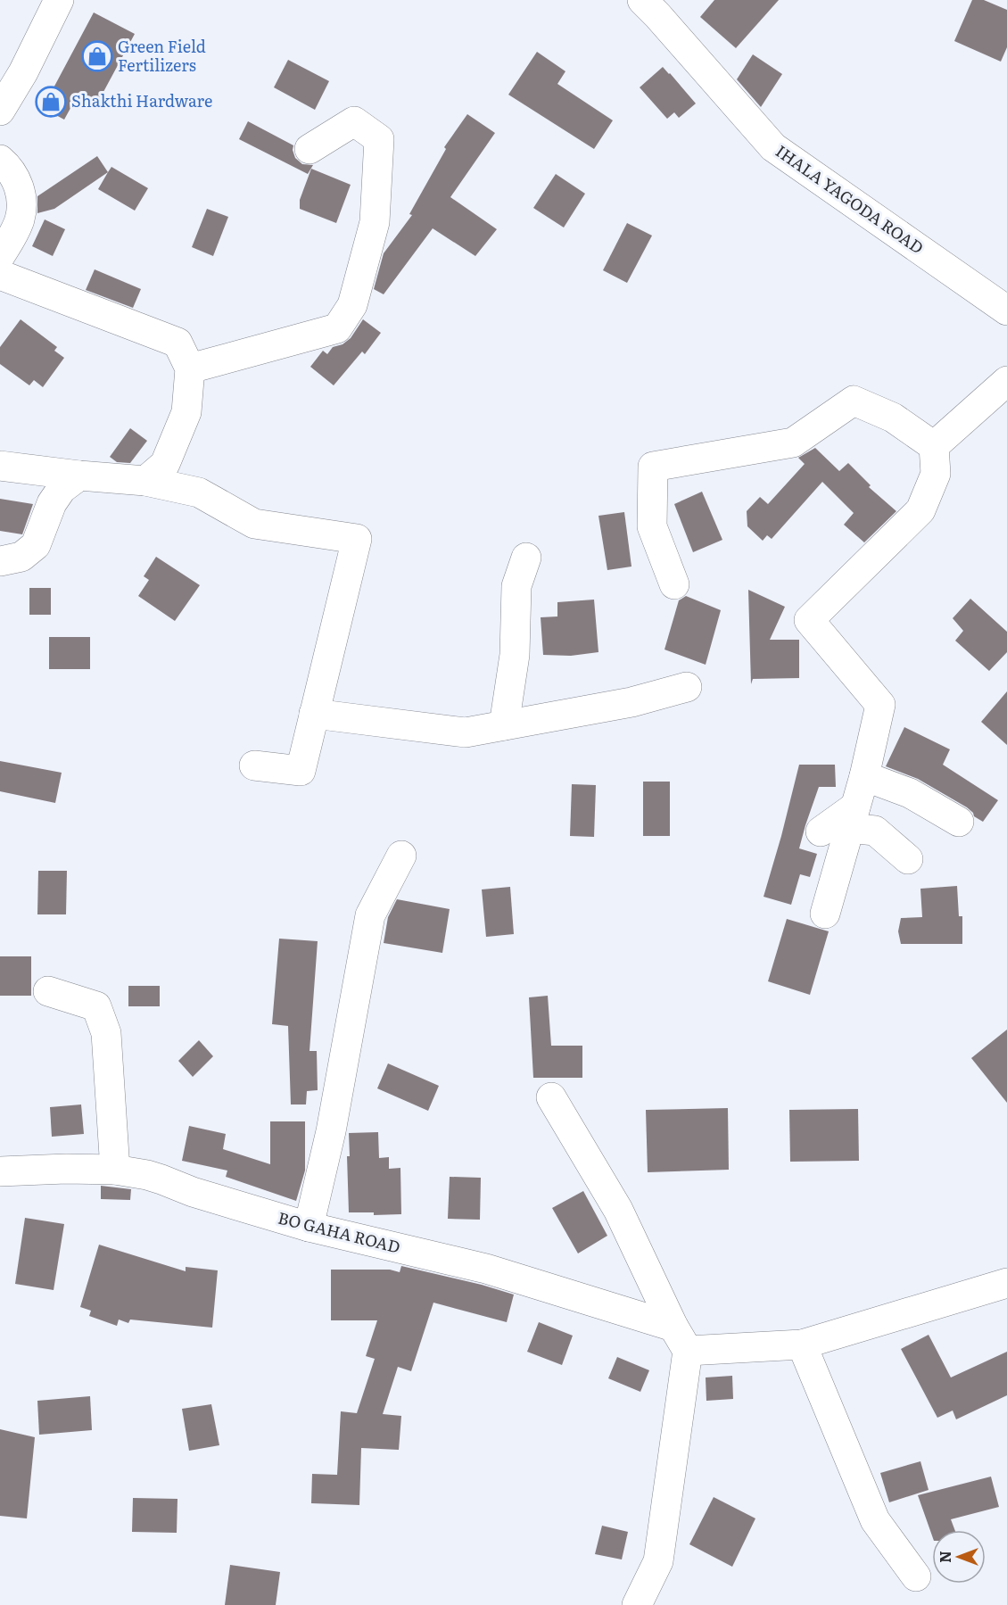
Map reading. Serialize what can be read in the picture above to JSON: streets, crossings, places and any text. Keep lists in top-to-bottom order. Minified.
{"streets":{"street":["IHALA YAGODA ROAD","BO GAHA ROAD"]},"places":{"shop":["Green Field Fertilizers","Shakthi Hardware"]},"north":"left"}
